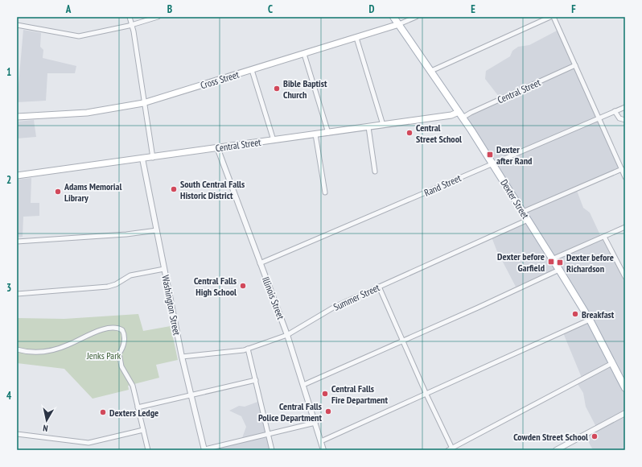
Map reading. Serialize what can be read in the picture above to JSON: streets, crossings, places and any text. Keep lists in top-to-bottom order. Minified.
{"streets":{"main road":["Cross Street","Central Street","Dexter Street"],"street":["Rand Street","Summer Street","Illinois Street","Washington Street"]},"crossings":[["Cross Street","Dexter Street"],["Central Street","Dexter Street"],["Central Street","Illinois Street"],["Central Street","Washington Street"],["Rand Street","Dexter Street"],["Rand Street","Illinois Street"],["Dexter Street","Summer Street"],["Summer Street","Illinois Street"],["Summer Street","Washington Street"]],"parks":["Jenks Park"],"places":{"other":["Bible Baptist Church","Central Street School","South Central Falls Historic District","Adams Memorial Library","Central Falls High School","Breakfast","Central Falls Fire Department","Central Falls Police Department","Dexters Ledge","Cowden Street School"],"transit":["Dexter after Rand","Dexter before Garfield","Dexter before Richardson"]},"north":"bottom","grid":{"columns":["A","B","C","D","E","F"],"rows":["1","2","3","4"]}}
